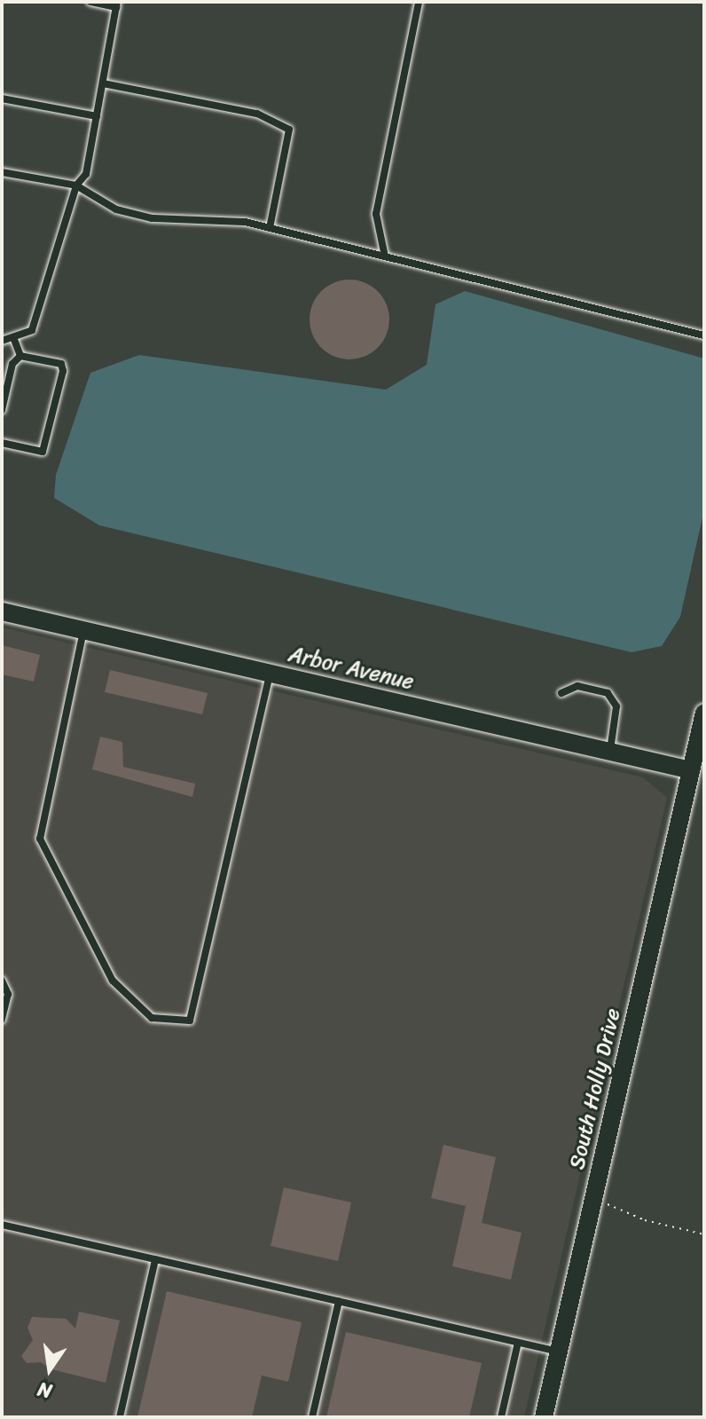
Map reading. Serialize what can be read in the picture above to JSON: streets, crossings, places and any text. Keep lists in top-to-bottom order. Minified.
{"streets":{"street":["Arbor Avenue","South Holly Drive"]},"crossings":[["Arbor Avenue","South Holly Drive"]],"north":"bottom"}
